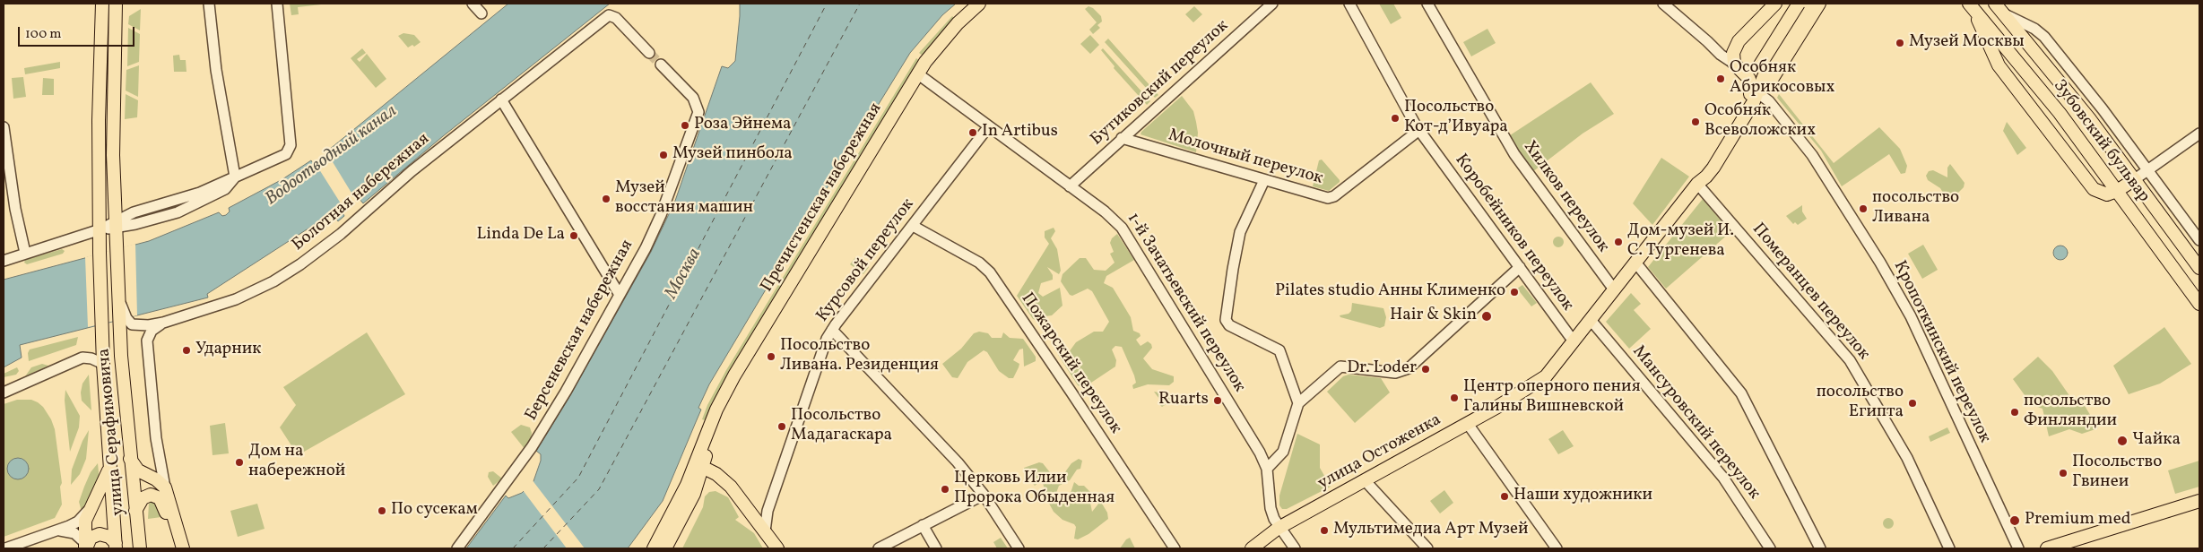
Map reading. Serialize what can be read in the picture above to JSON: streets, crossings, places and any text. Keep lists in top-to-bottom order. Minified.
{"streets":{"main road":["Зубовский бульвар","Пречистенская набережная","улица Серафимовича","улица Остоженка"],"street":["Бутиковский переулок","Молочный переулок","Болотная набережная","Хилков переулок","Коробейников переулок","Курсовой переулок","Померанцев переулок","1-й Зачатьевский переулок","Берсеневская набережная","Кропоткинский переулок","Пожарский переулок","Мансуровский переулок"]},"crossings":[["Бутиковский переулок","Молочный переулок"],["Бутиковский переулок","1-й Зачатьевский переулок"],["Молочный переулок","Коробейников переулок"],["Болотная набережная","улица Серафимовича"],["Хилков переулок","улица Остоженка"],["Пречистенская набережная","1-й Зачатьевский переулок"],["Коробейников переулок","улица Остоженка"],["Курсовой переулок","1-й Зачатьевский переулок"],["Курсовой переулок","Пожарский переулок"],["Померанцев переулок","улица Остоженка"],["1-й Зачатьевский переулок","улица Остоженка"],["Кропоткинский переулок","улица Остоженка"],["Мансуровский переулок","улица Остоженка"]],"water":["Водоотводный канал","Москва"],"places":["Музей Москвы","Особняк Абрикосовых","Посольство Кот-д’Ивуара","Особняк Всеволожских","Роза Эйнема","In Artibus","Музей пинбола","Музей восстания машин","посольство Ливана","Linda De La","Дом-музей И. С. Тургенева","Pilates studio Анны Клименко","Hair & Skin","Ударник","Посольство Ливана. Резиденция","Dr. Loder","Центр оперного пения Галины Вишневской","Ruarts","посольство Египта","посольство Финляндии","Посольство Мадагаскара","Чайка","Дом на набережной","Посольство Гвинеи","Церковь Илии Пророка Обыденная","Наши художники","По сусекам","Premium med","Мультимедиа Арт Музей"],"scale_bar":"100 m"}
